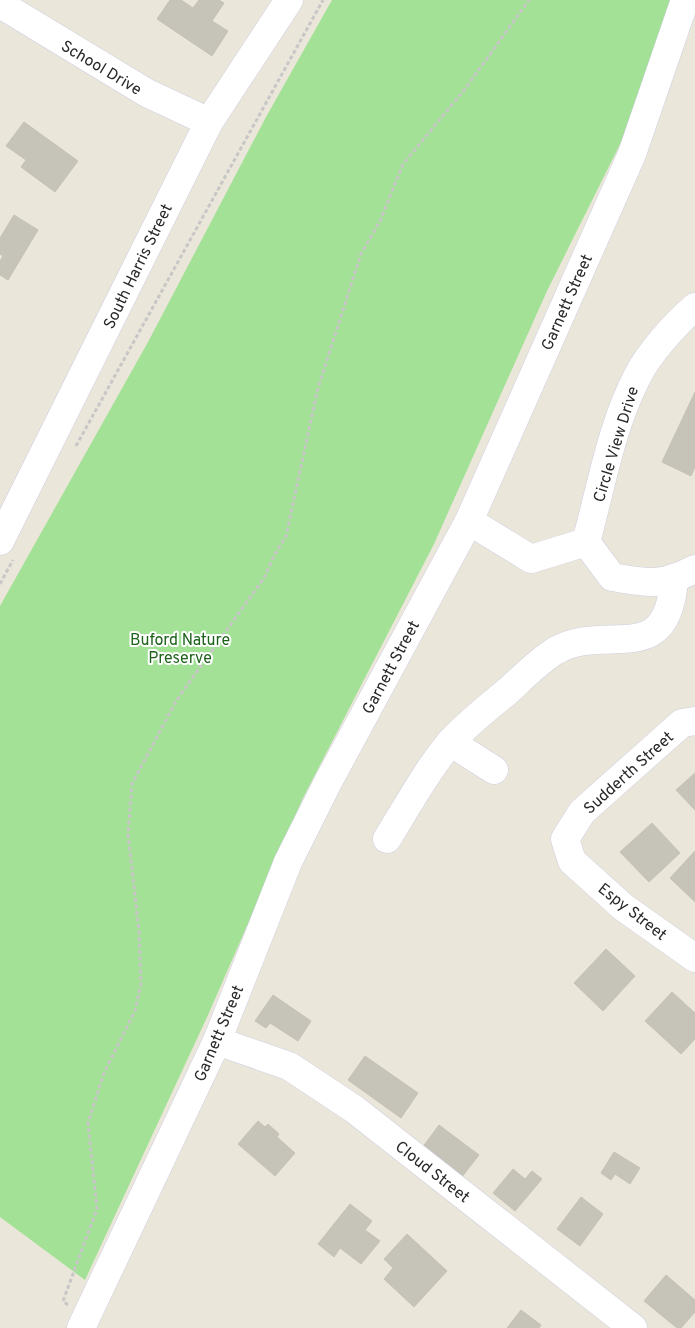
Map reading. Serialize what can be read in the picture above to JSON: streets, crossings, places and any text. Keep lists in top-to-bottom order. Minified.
{"streets":{"street":["School Drive","South Harris Street","Garnett Street","Circle View Drive","Sudderth Street","Espy Street","Cloud Street"]},"crossings":[["School Drive","South Harris Street"],["Garnett Street","Cloud Street"],["Sudderth Street","Espy Street"]],"parks":["Buford Nature Preserve"]}
